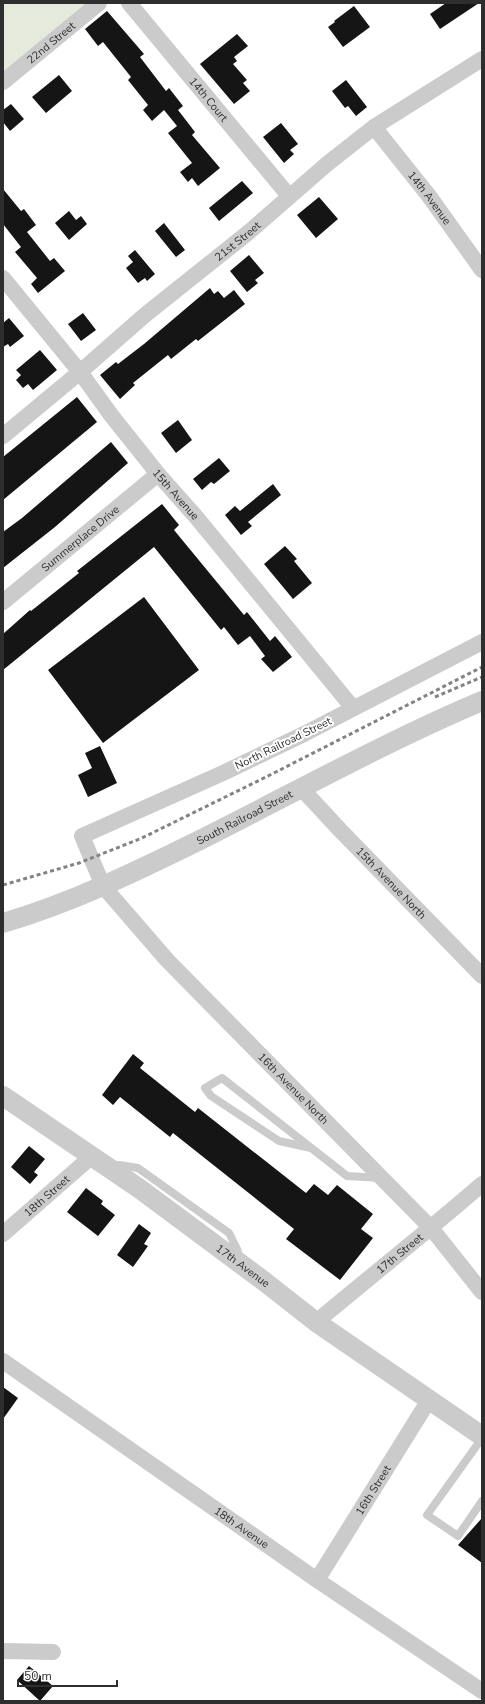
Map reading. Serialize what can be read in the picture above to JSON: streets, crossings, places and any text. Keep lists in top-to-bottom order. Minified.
{"streets":{"street":["22nd Street","14th Court","14th Avenue","21st Street","15th Avenue","Summerplace Drive","North Railroad Street","South Railroad Street","15th Avenue North","16th Avenue North","18th Street","17th Street","17th Avenue","16th Street","18th Avenue"]},"crossings":[["14th Court","21st Street"],["14th Avenue","21st Street"],["21st Street","15th Avenue"],["15th Avenue","Summerplace Drive"],["15th Avenue","North Railroad Street"],["North Railroad Street","16th Avenue North"],["South Railroad Street","15th Avenue North"],["South Railroad Street","16th Avenue North"],["16th Avenue North","17th Street"],["18th Street","17th Avenue"],["17th Street","17th Avenue"],["17th Avenue","16th Street"],["16th Street","18th Avenue"]],"scale_bar":"50 m"}
